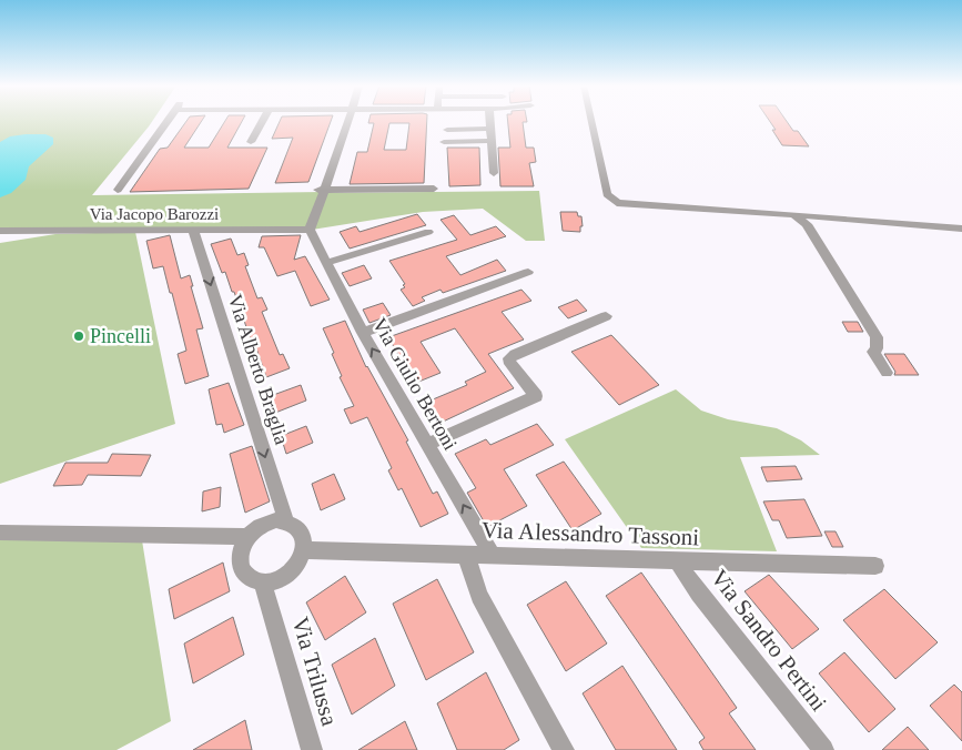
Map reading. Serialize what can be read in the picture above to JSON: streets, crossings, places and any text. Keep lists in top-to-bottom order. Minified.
{"streets":{"street":["Via Jacopo Barozzi","Via Alberto Braglia","Via Giulio Bertoni","Via Alessandro Tassoni","Via Sandro Pertini","Via Trilussa"]},"crossings":[["Via Jacopo Barozzi","Via Alberto Braglia"],["Via Jacopo Barozzi","Via Giulio Bertoni"],["Via Alberto Braglia","Via Alessandro Tassoni"],["Via Alberto Braglia","Via Trilussa"],["Via Giulio Bertoni","Via Alessandro Tassoni"],["Via Alessandro Tassoni","Via Sandro Pertini"],["Via Alessandro Tassoni","Via Trilussa"]],"one_way":["Via Alberto Braglia","Via Giulio Bertoni"],"places":["Pincelli"]}
